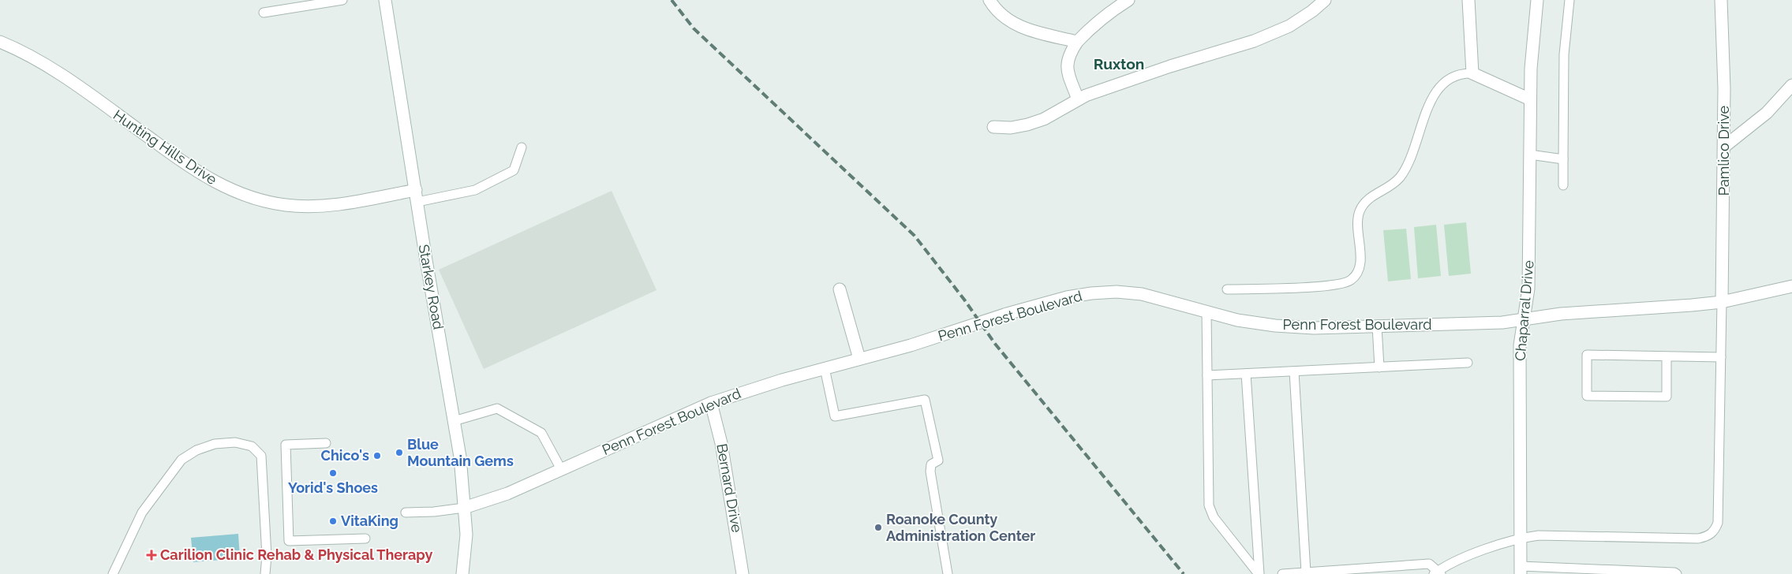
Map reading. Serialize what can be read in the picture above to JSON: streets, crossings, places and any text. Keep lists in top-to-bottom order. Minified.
{"streets":{"street":["Hunting Hills Drive","Pamlico Drive","Starkey Road","Chaparral Drive","Penn Forest Boulevard","Bernard Drive"]},"crossings":[["Hunting Hills Drive","Starkey Road"],["Pamlico Drive","Penn Forest Boulevard"],["Starkey Road","Penn Forest Boulevard"],["Chaparral Drive","Penn Forest Boulevard"],["Penn Forest Boulevard","Bernard Drive"]],"districts":["Ruxton"],"places":{"other":["Blue Mountain Gems","Chico's","Yorid's Shoes","VitaKing","Roanoke County Administration Center"],"health":["Carilion Clinic Rehab & Physical Therapy"]}}
